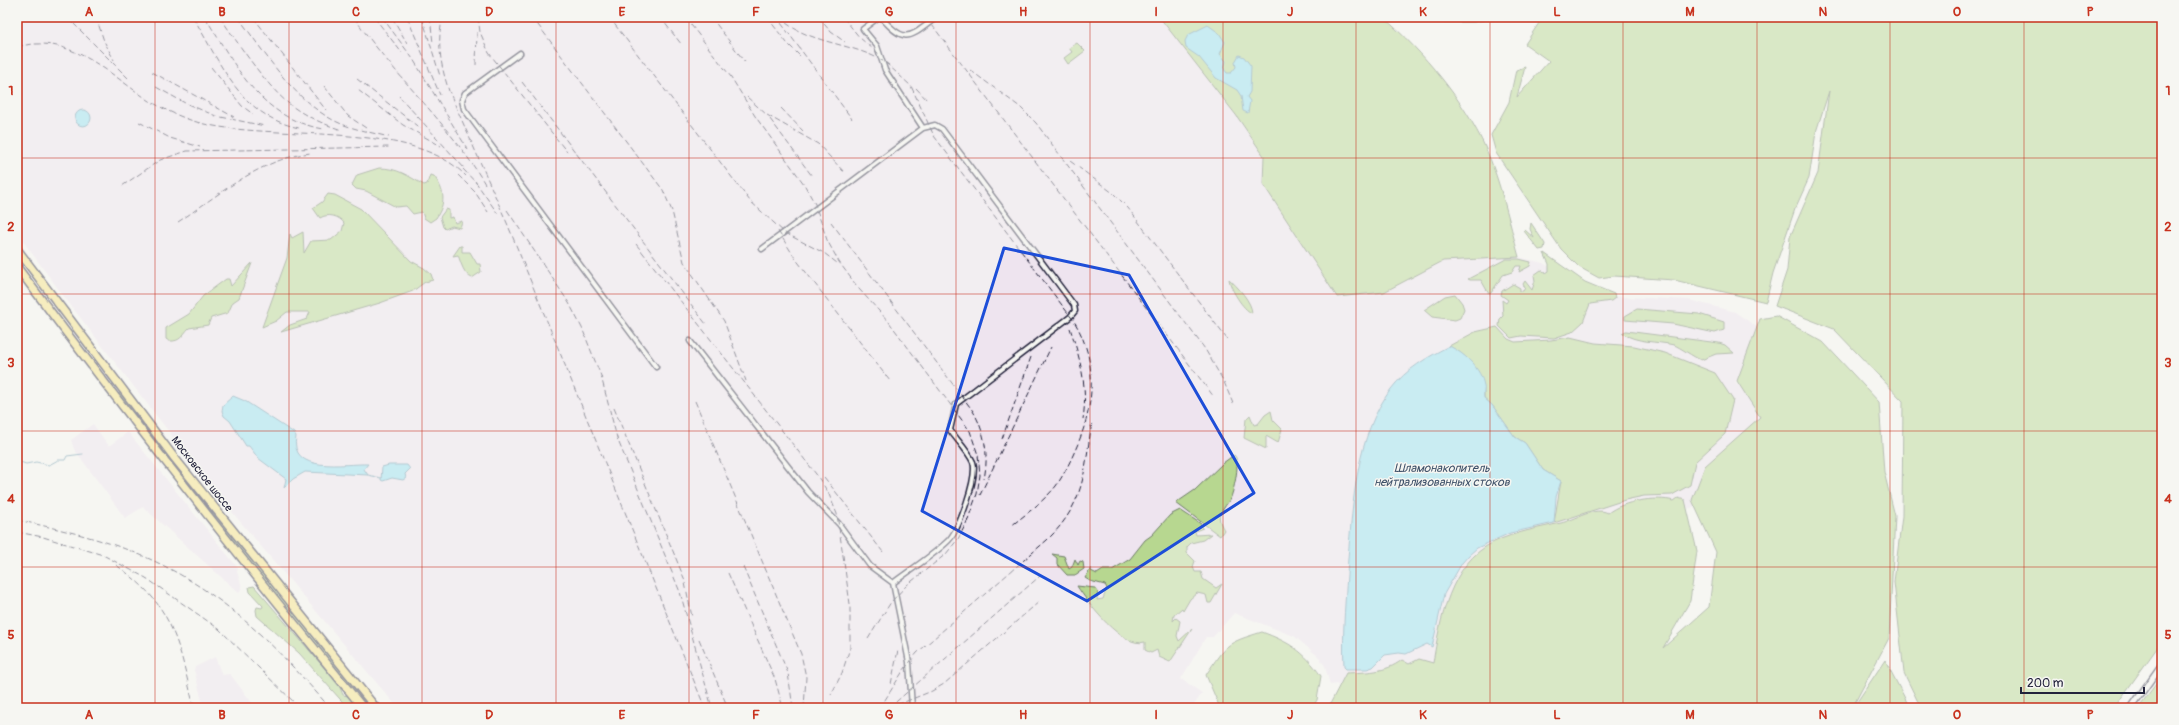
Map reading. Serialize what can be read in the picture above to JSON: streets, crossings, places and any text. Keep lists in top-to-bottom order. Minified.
{"streets":{"main road":["Московское шоссе"]},"water":["Шламонакопитель нейтрализованных стоков"],"scale_bar":"200 m","grid":{"columns":["A","B","C","D","E","F","G","H","I","J","K","L","M","N","O","P"],"rows":["1","2","3","4","5"]}}
